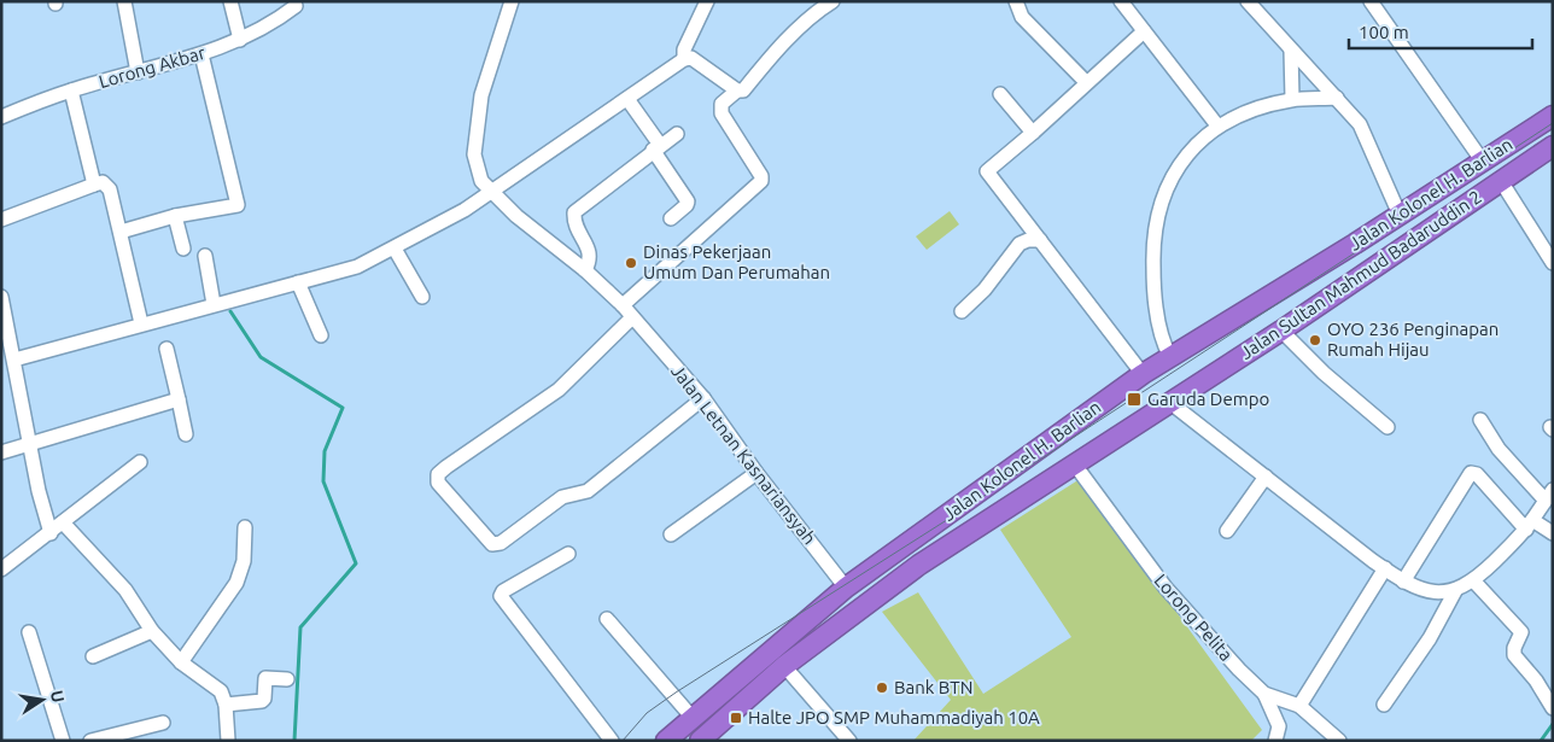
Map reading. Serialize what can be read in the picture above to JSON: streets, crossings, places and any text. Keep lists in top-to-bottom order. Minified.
{"streets":{"highway":["Jalan Kolonel H. Barlian","Jalan Sultan Mahmud Badaruddin 2"],"street":["Lorong Akbar","Jalan Letnan Kasnariansyah","Lorong Pelita"]},"crossings":[["Jalan Kolonel H. Barlian","Jalan Sultan Mahmud Badaruddin 2"],["Jalan Kolonel H. Barlian","Jalan Letnan Kasnariansyah"],["Jalan Kolonel H. Barlian","Lorong Pelita"]],"places":{"other":["Dinas Pekerjaan Umum Dan Perumahan","OYO 236 Penginapan Rumah Hijau","Bank BTN"],"transit":["Garuda Dempo","Halte JPO SMP Muhammadiyah 10A"]},"scale_bar":"100 m","north":"right"}
